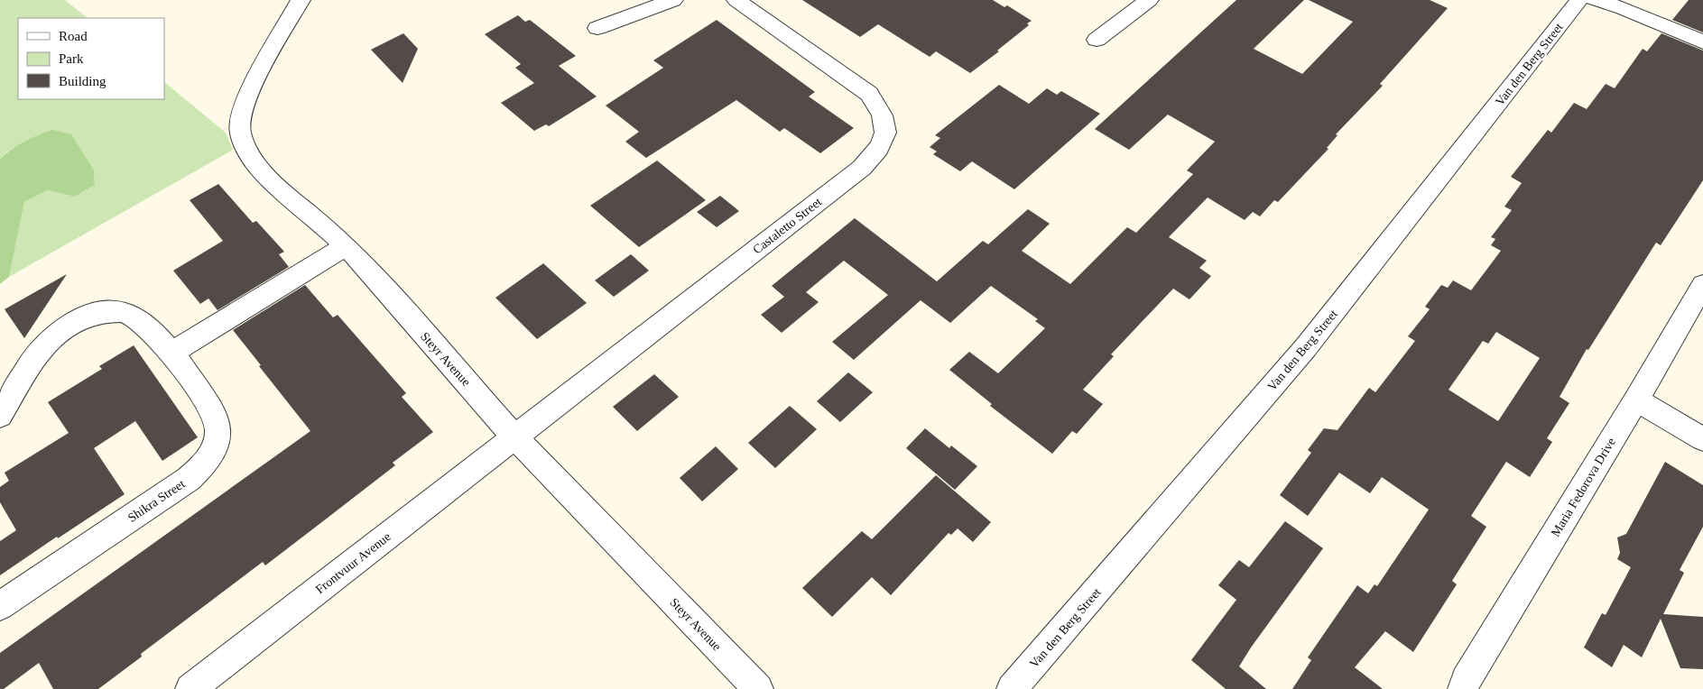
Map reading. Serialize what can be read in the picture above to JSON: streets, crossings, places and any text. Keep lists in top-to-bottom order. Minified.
{"streets":{"street":["Van den Berg Street","Castaletto Street","Steyr Avenue","Maria Fedorova Drive","Shikra Street","Frontvuur Avenue"]},"crossings":[["Castaletto Street","Steyr Avenue"],["Castaletto Street","Frontvuur Avenue"],["Steyr Avenue","Frontvuur Avenue"]],"legend":["Road","Park","Building"]}
